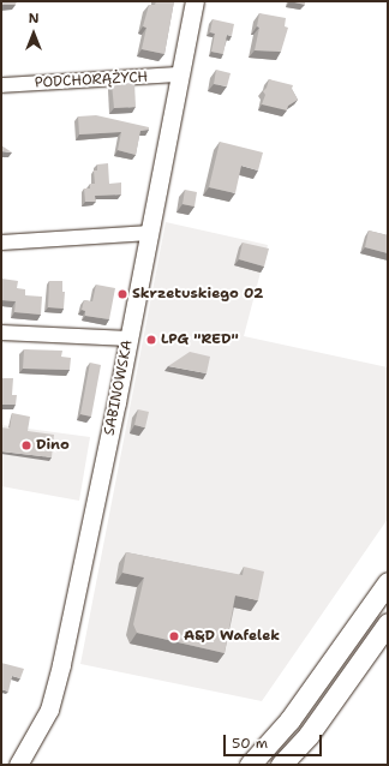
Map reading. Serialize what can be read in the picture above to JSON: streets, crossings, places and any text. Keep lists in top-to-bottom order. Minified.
{"streets":{"street":["PODCHORĄŻYCH","SABINOWSKA"]},"crossings":[["PODCHORĄŻYCH","SABINOWSKA"]],"places":["Skrzetuskiego 02","LPG \"RED\"","Dino","A&D Wafelek"],"scale_bar":"50 m","north":"top"}
